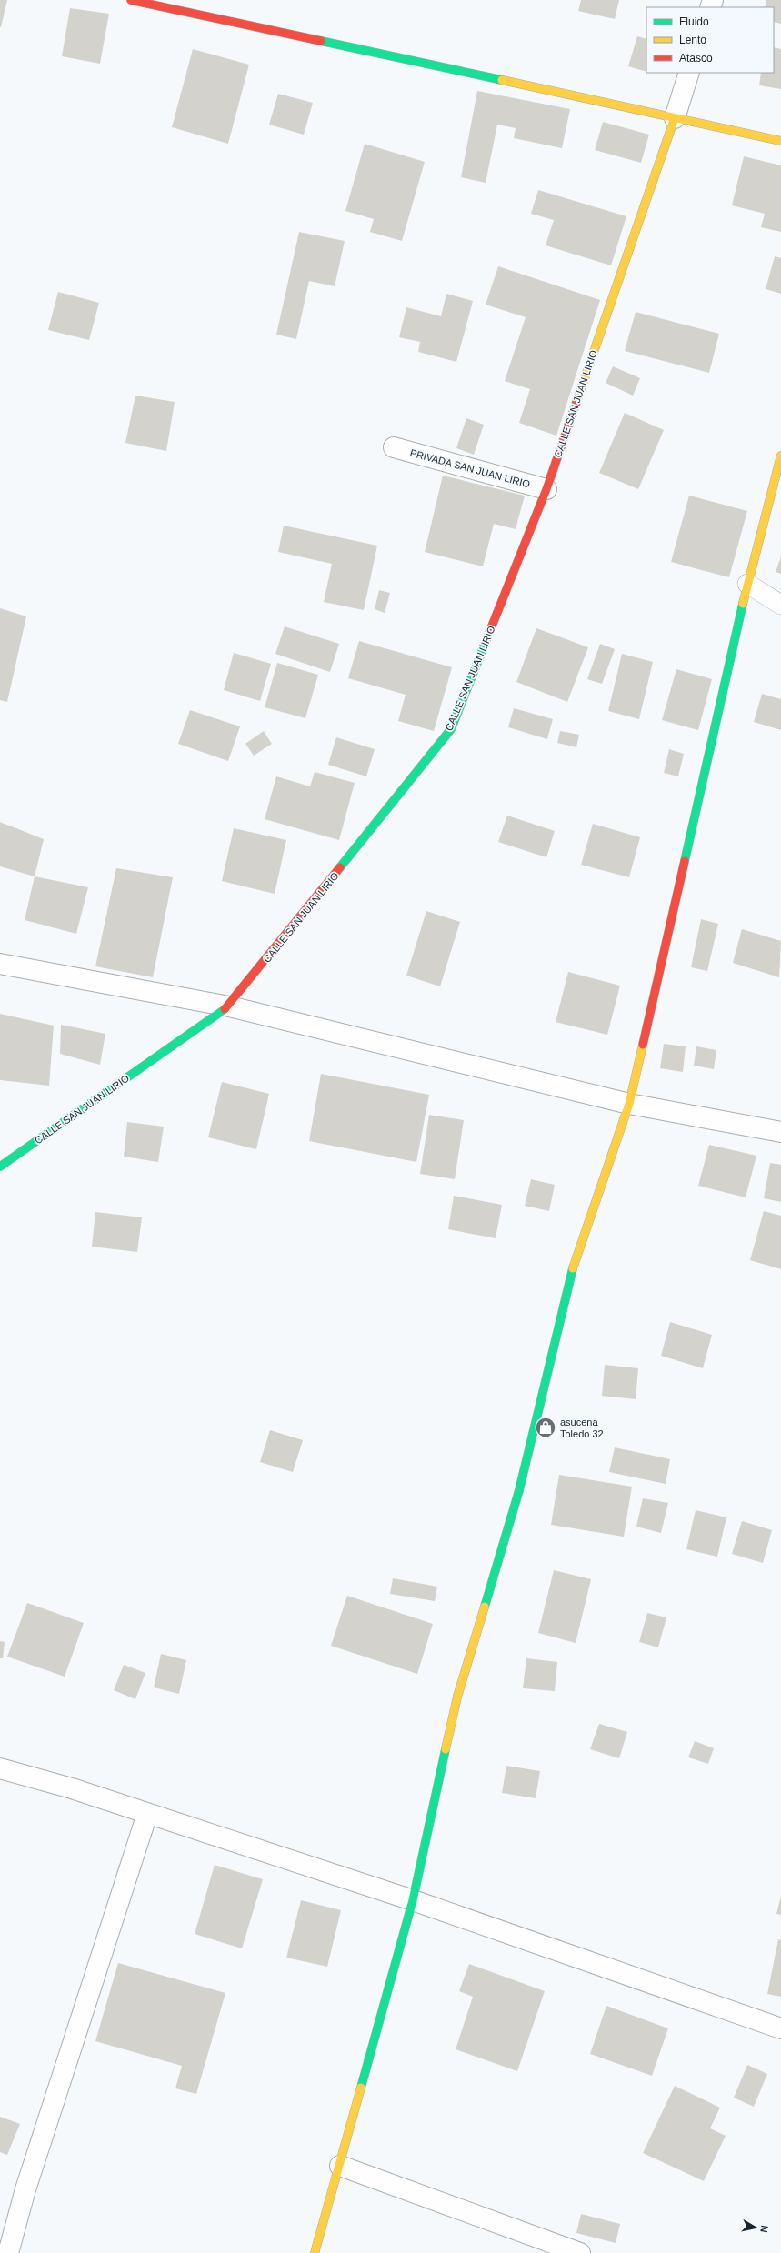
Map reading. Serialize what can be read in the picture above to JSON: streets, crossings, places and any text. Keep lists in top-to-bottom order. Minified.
{"streets":{"street":["CALLE SAN JUAN LIRIO","PRIVADA SAN JUAN LIRIO"]},"crossings":[["CALLE SAN JUAN LIRIO","PRIVADA SAN JUAN LIRIO"]],"places":{"shop":["asucena Toledo 32"]},"legend":["Fluido","Lento","Atasco"],"north":"right"}
